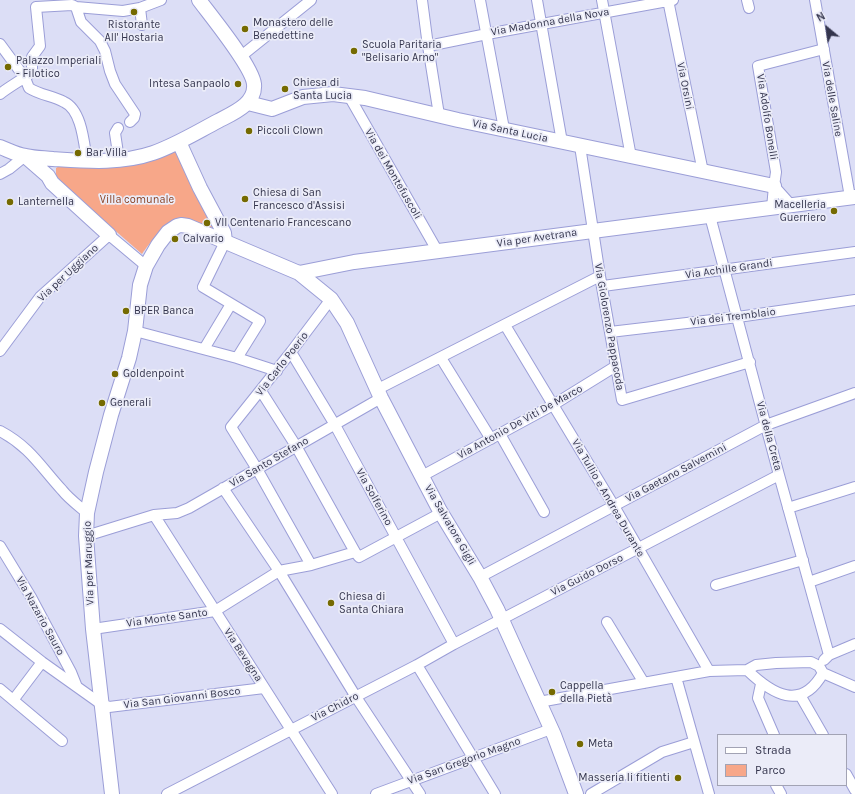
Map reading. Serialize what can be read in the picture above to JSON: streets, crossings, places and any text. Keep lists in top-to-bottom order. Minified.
{"streets":{"street":["Via Madonna della Nova","Via Orsini","Via delle Saline","Via Adolfo Bonelli","Via Santa Lucia","Via dei Montefuscoli","Via per Avetrana","Via Achille Grandi","Via per Uggiano","Via dei Tremblaio","Via Giolorenzo Pappacoda","Via Carlo Poerio","Via Antonio De Viti De Marco","Via della Creta","Via Santo Stefano","Via Gaetano Salvemini","Via Solferino","Via Tullio e Andrea Durante","Via Salvatore Gigli","Via per Maruggio","Via Guido Dorso","Via Nazario Sauro","Via Monte Santo","Via Bevagna","Via San Giovanni Bosco","Via Chidro","Via San Gregorio Magno"]},"crossings":[["Via Madonna della Nova","Via Orsini"],["Via Orsini","Via Santa Lucia"],["Via delle Saline","Via Adolfo Bonelli"],["Via delle Saline","Via per Avetrana"],["Via Adolfo Bonelli","Via Santa Lucia"],["Via Santa Lucia","Via dei Montefuscoli"],["Via Santa Lucia","Via Giolorenzo Pappacoda"],["Via dei Montefuscoli","Via per Avetrana"],["Via per Avetrana","Via Giolorenzo Pappacoda"],["Via per Avetrana","Via della Creta"],["Via per Avetrana","Via Salvatore Gigli"],["Via Achille Grandi","Via Giolorenzo Pappacoda"],["Via Achille Grandi","Via della Creta"],["Via dei Tremblaio","Via Giolorenzo Pappacoda"],["Via dei Tremblaio","Via della Creta"],["Via Giolorenzo Pappacoda","Via Antonio De Viti De Marco"],["Via Giolorenzo Pappacoda","Via della Creta"],["Via Carlo Poerio","Via Santo Stefano"],["Via Carlo Poerio","Via Solferino"],["Via Carlo Poerio","Via Salvatore Gigli"],["Via Antonio De Viti De Marco","Via Tullio e Andrea Durante"],["Via Antonio De Viti De Marco","Via Salvatore Gigli"],["Via della Creta","Via Gaetano Salvemini"],["Via della Creta","Via Guido Dorso"],["Via Santo Stefano","Via Solferino"],["Via Santo Stefano","Via Salvatore Gigli"],["Via Santo Stefano","Via per Maruggio"],["Via Santo Stefano","Via Bevagna"],["Via Gaetano Salvemini","Via Tullio e Andrea Durante"],["Via Gaetano Salvemini","Via Salvatore Gigli"],["Via Solferino","Via Chidro"],["Via Tullio e Andrea Durante","Via Guido Dorso"],["Via Salvatore Gigli","Via Guido Dorso"],["Via Salvatore Gigli","Via Chidro"],["Via Salvatore Gigli","Via San Gregorio Magno"],["Via per Maruggio","Via Monte Santo"],["Via per Maruggio","Via San Giovanni Bosco"],["Via Guido Dorso","Via Chidro"],["Via Monte Santo","Via Bevagna"],["Via Bevagna","Via San Giovanni Bosco"],["Via Bevagna","Via Chidro"]],"parks":["Villa comunale"],"places":["Ristorante All' Hostaria","Monastero delle Benedettine","Scuola Paritaria \"Belisario Arno\"","Palazzo Imperiali - Filotico","Intesa Sanpaolo","Chiesa di Santa Lucia","Piccoli Clown","Bar Villa","Chiesa di San Francesco d'Assisi","Lanternella","Macelleria Guerriero","VII Centenario Francescano","Calvario","BPER Banca","Goldenpoint","Generali","Chiesa di Santa Chiara","Cappella della Pietà","Meta","Masseria li fitienti"],"legend":["Strada","Parco"],"north":"top left"}
